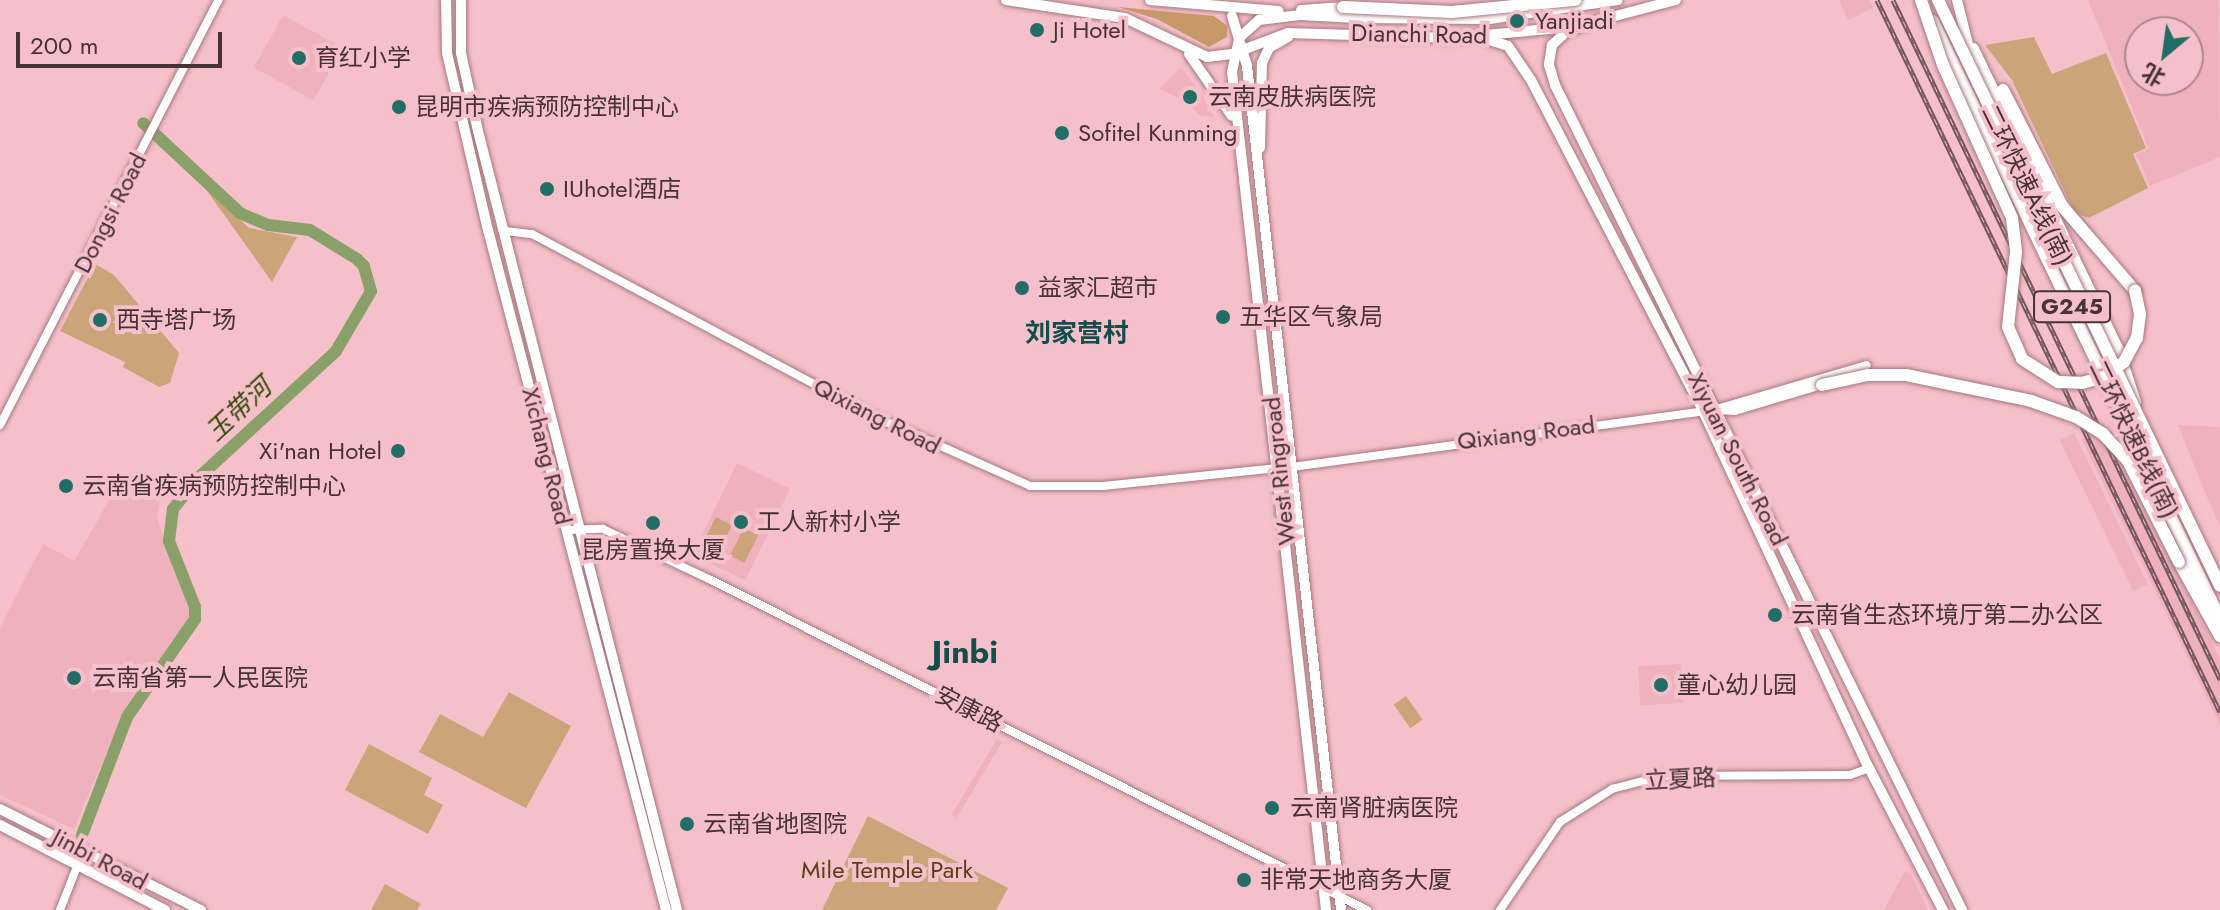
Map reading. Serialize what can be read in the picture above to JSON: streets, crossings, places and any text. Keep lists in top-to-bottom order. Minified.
{"streets":{"highway":["二环快速A线(南)","二环快速B线(南)"],"main road":["Dianchi Road","G245","Xichang Road","Xiyuan South Road","West Ringroad","Jinbi Road"],"street":["Dongsi Road","Qixiang Road","安康路","立夏路"]},"crossings":[["Dianchi Road","Xiyuan South Road"],["Dianchi Road","West Ringroad"],["二环快速A线(南)","G245"],["Qixiang Road","Xichang Road"],["Qixiang Road","Xiyuan South Road"],["Qixiang Road","West Ringroad"],["Xichang Road","安康路"],["Xiyuan South Road","立夏路"],["West Ringroad","安康路"]],"districts":["刘家营村","Jinbi"],"water":["玉带河"],"parks":["Mile Temple Park"],"places":["Yanjiadi","Ji Hotel","育红小学","云南皮肤病医院","昆明市疾病预防控制中心","Sofitel Kunming","IUhotel酒店","益家汇超市","五华区气象局","西寺塔广场","Xi'nan Hotel","云南省疾病预防控制中心","工人新村小学","昆房置换大厦","云南省生态环境厅第二办公区","云南省第一人民医院","童心幼儿园","云南肾脏病医院","云南省地图院","非常天地商务大厦"],"scale_bar":"200 m","north":"bottom left"}
